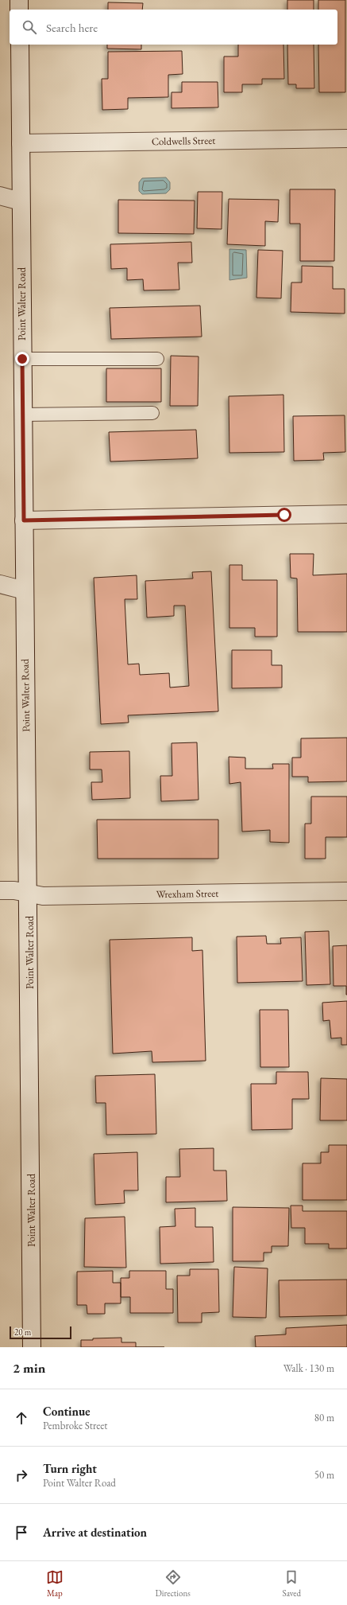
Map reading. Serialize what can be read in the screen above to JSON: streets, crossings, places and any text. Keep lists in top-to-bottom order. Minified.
{"streets":{"street":["Coldwells Street","Point Walter Road","Wrexham Street"]},"crossings":[["Coldwells Street","Point Walter Road"],["Point Walter Road","Wrexham Street"]],"scale_bar":"20 m","page":{"search":"Search here","scale":"20 m","heading":["2 min","Walk · 130 m"],"list":[["Continue","Pembroke Street","80 m"],["Turn right","Point Walter Road","50 m"],"Arrive at destination"],"nav":["Map","Directions","Saved"]}}
